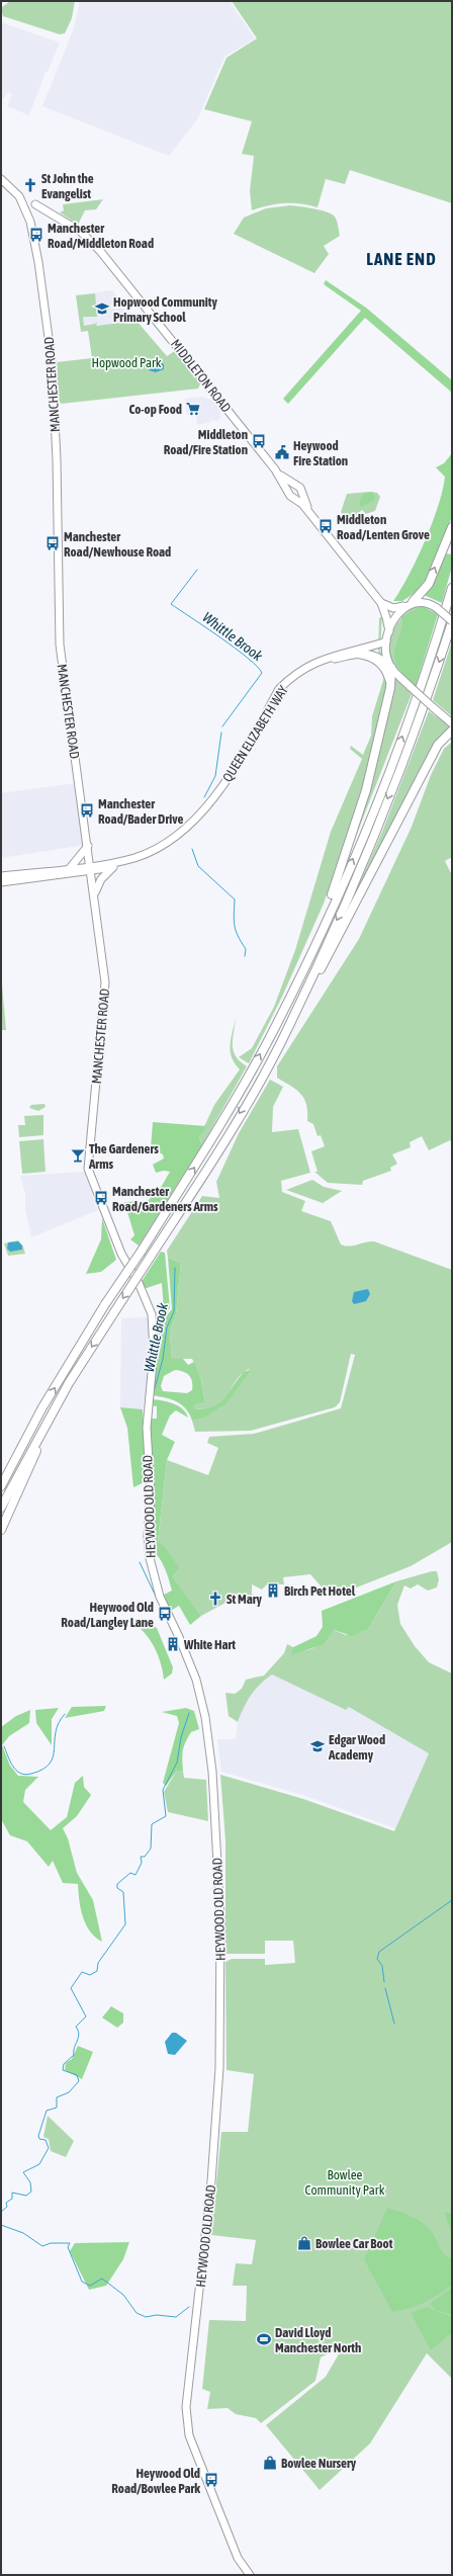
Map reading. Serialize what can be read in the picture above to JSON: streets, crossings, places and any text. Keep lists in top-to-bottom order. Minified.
{"streets":{"main road":["MIDDLETON ROAD","MANCHESTER ROAD","QUEEN ELIZABETH WAY","HEYWOOD OLD ROAD"]},"crossings":[["MANCHESTER ROAD","QUEEN ELIZABETH WAY"],["MANCHESTER ROAD","HEYWOOD OLD ROAD"]],"districts":["LANE END"],"water":["Whittle Brook"],"parks":["Hopwood Park","Bowlee Community Park"],"places":{"church":["St John the Evangelist","St Mary"],"bus stop":["Manchester Road/Middleton Road","Middleton Road/Fire Station","Middleton Road/Lenten Grove","Manchester Road/Newhouse Road","Manchester Road/Bader Drive","Manchester Road/Gardeners Arms","Heywood Old Road/Langley Lane","Heywood Old Road/Bowlee Park"],"school or university":["Hopwood Community Primary School","Edgar Wood Academy"],"supermarket":["Co-op Food"],"public building":["Heywood Fire Station"],"bar":["The Gardeners Arms"],"building":["Birch Pet Hotel","White Hart"],"shop":["Bowlee Car Boot","Bowlee Nursery"],"sports":["David Lloyd Manchester North"]}}
